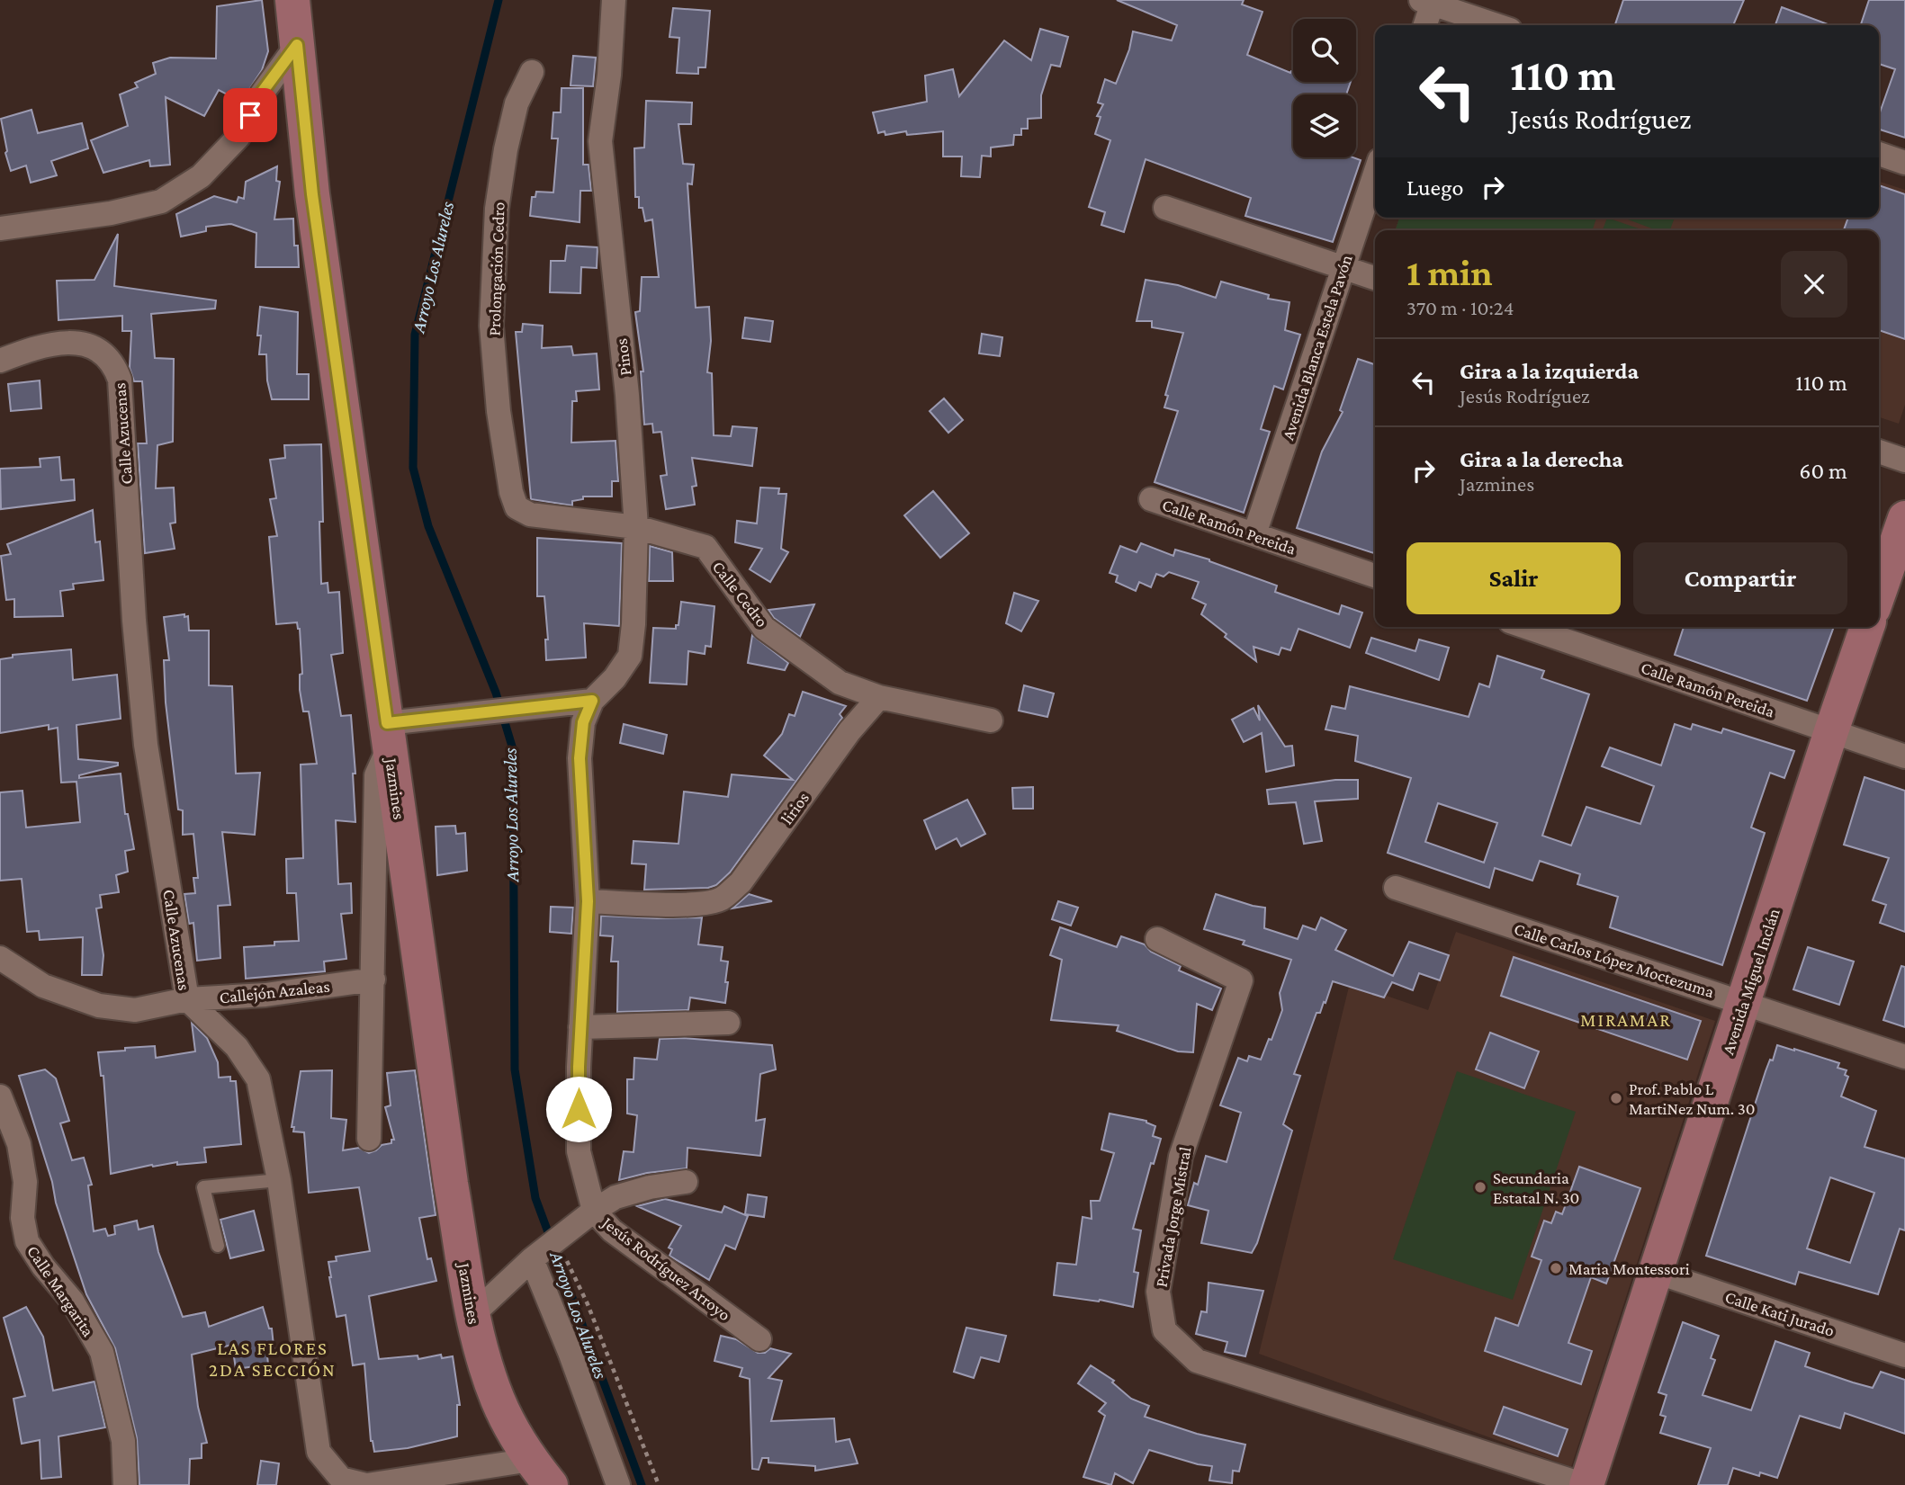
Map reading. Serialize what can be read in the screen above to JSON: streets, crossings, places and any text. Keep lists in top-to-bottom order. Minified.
{"streets":{"main road":["Jazmines","Avenida Miguel Inclán"],"street":["Prolongación Cedro","Avenida Blanca Estela Pavón","Pinos","Calle Azucenas","Calle Ramón Pereida","Calle Cedro","lirios","Calle Carlos López Moctezuma","Callejón Azaleas","Privada Jorge Mistral","Jesús Rodríguez Arroyo","Calle Margarita","Calle Kati Jurado"]},"crossings":[["Prolongación Cedro","Calle Cedro"],["Avenida Blanca Estela Pavón","Calle Ramón Pereida"],["Pinos","Calle Cedro"],["Pinos","Jesús Rodríguez Arroyo"],["Calle Azucenas","Jazmines"],["Calle Azucenas","Callejón Azaleas"],["Calle Ramón Pereida","Avenida Miguel Inclán"],["Calle Cedro","lirios"],["lirios","Jesús Rodríguez Arroyo"],["Calle Carlos López Moctezuma","Avenida Miguel Inclán"],["Avenida Miguel Inclán","Privada Jorge Mistral"],["Avenida Miguel Inclán","Calle Kati Jurado"]],"districts":["MIRAMAR","LAS FLORES 2DA SECCIÓN"],"water":["Arroyo Los Alureles"],"places":["Prof. Pablo L MartiNez Num. 30","Secundaria Estatal N. 30","Maria Montessori"],"page":{"turn":["110 m","Jesús Rodríguez"],"then":"Luego","heading":["1 min","370 m · 10:24"],"list":[{"name":"Gira a la izquierda","note":"Jesús Rodríguez","value":"110 m"},{"name":"Gira a la derecha","note":"Jazmines","value":"60 m"}],"buttons":["Salir","Compartir"]}}
